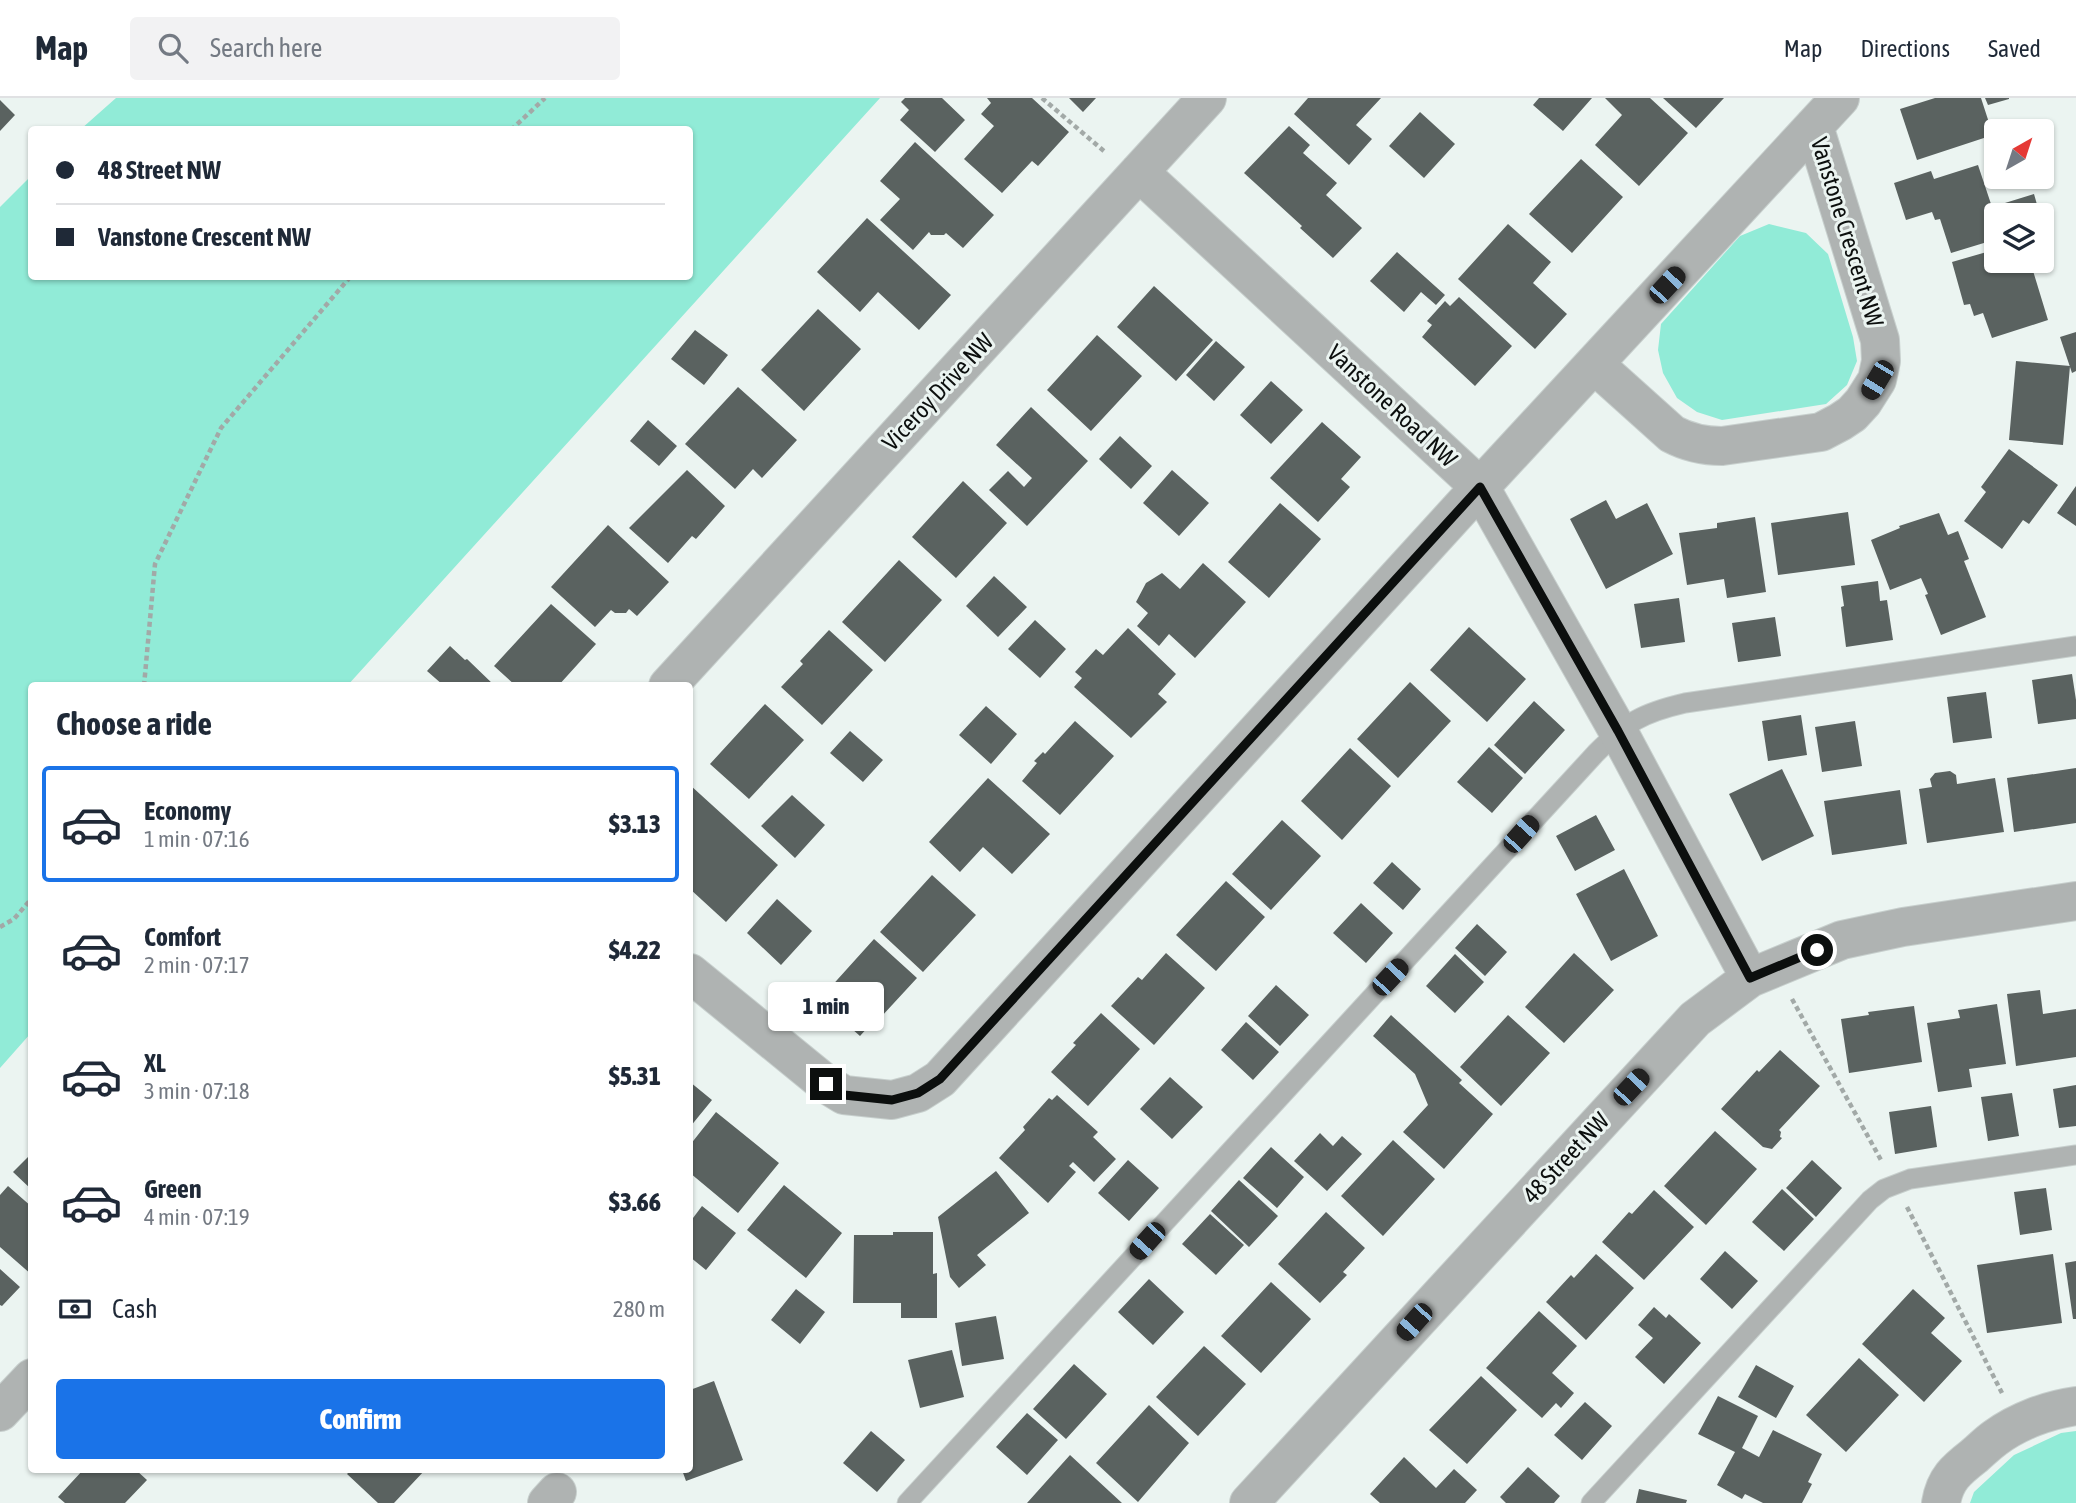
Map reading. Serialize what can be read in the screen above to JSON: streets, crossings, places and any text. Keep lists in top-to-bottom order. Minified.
{"streets":{"street":["Vanstone Crescent NW","Viceroy Drive NW","Vanstone Road NW","48 Street NW"]},"crossings":[["Vanstone Crescent NW","Vanstone Road NW"],["Viceroy Drive NW","Vanstone Road NW"],["Vanstone Road NW","48 Street NW"]],"north":"top right","page":{"header":"Map","search":"Search here","nav":["Map","Directions","Saved"],"banner":["48 Street NW","Vanstone Crescent NW"],"heading":"Choose a ride","list":[{"name":"Economy","note":"1 min · 07:16","value":"$3.13"},{"name":"Comfort","note":"2 min · 07:17","value":"$4.22"},{"name":"XL","note":"3 min · 07:18","value":"$5.31"},{"name":"Green","note":"4 min · 07:19","value":"$3.66"}],"bubble":"1 min","pay":["Cash","280 m"],"buttons":"Confirm"}}
